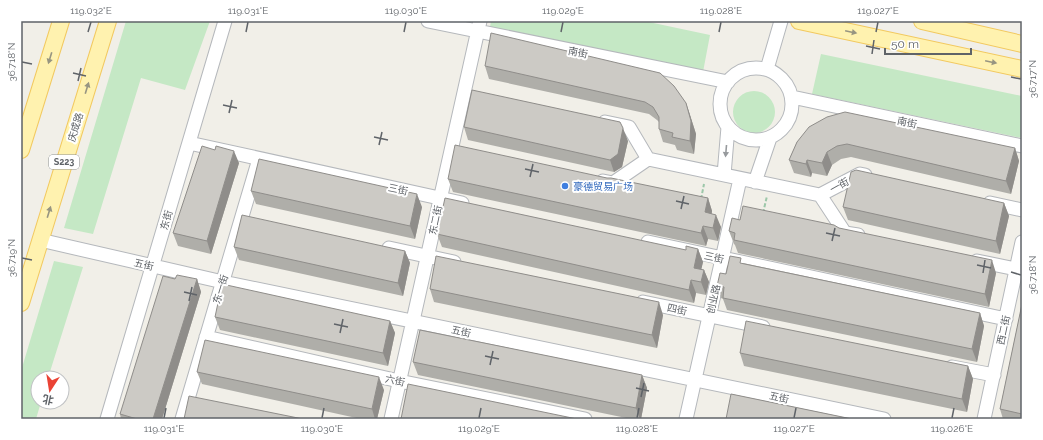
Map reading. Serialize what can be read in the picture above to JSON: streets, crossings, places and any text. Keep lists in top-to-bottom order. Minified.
{"streets":{"main road":["庆成路","S223"],"street":["南街","一街","三街","东街","东二街","五街","东一街","创业路","四街","西二街","六街"]},"crossings":[["南街","东二街"],["庆成路","五街"],["三街","东街"],["三街","东二街"],["三街","东一街"],["三街","创业路"],["三街","西二街"],["东街","五街"],["东二街","五街"],["东二街","六街"],["五街","东一街"],["五街","创业路"],["东一街","六街"],["创业路","四街"]],"places":["豪德贸易广场"],"scale_bar":"50 m","north":"bottom","coordinates":["119.032°E","119.031°E","119.030°E","119.029°E","119.028°E","119.027°E","36.718°N","36.717°N","36.719°N","119.026°E"]}
